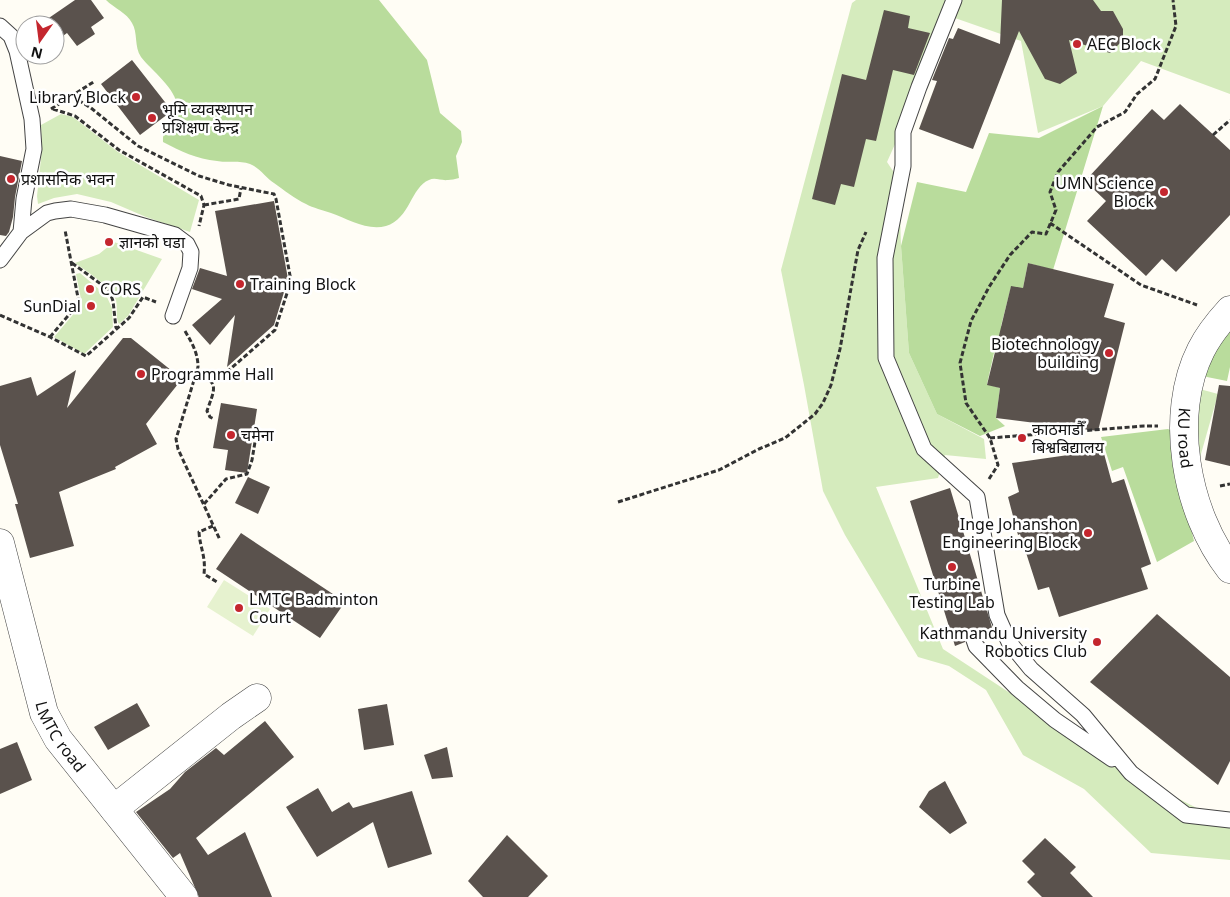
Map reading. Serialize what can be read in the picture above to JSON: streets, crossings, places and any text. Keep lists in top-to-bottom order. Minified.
{"streets":{"street":["KU road","LMTC road"]},"places":["AEC Block","Library Block","भूमि व्यवस्थापन प्रशिक्षण केन्द्र","प्रशासनिक भवन","UMN Science Block","ज्ञानको घडा","Training Block","CORS","SunDial","Biotechnology building","Programme Hall","चमेना","काठमाडौँ बिश्वबिद्यालय","Inge Johanshon Engineering Block","Turbine Testing Lab","LMTC Badminton Court","Kathmandu University Robotics Club"],"north":"bottom"}
